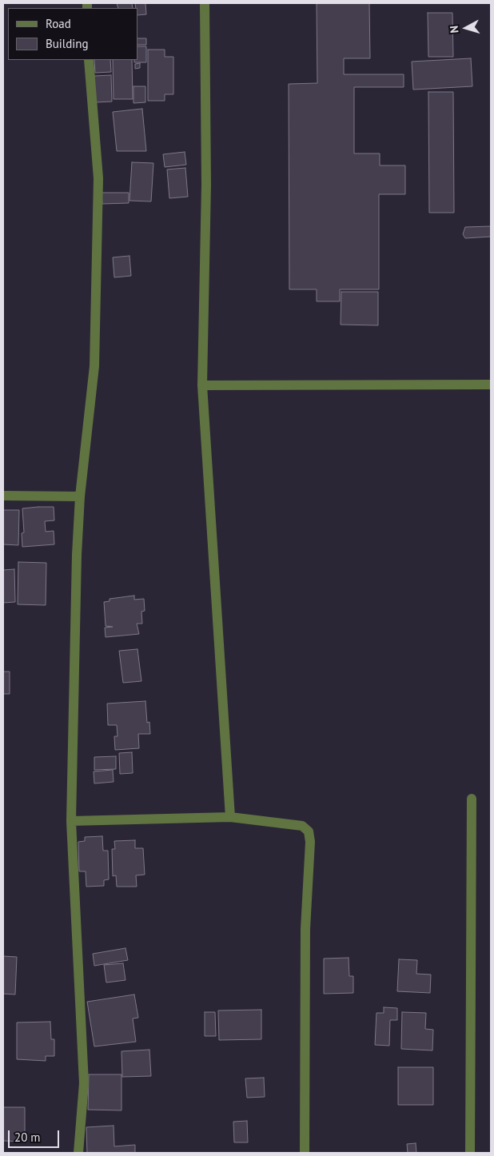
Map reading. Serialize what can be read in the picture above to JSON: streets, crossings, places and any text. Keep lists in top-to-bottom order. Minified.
{"legend":["Road","Building"],"scale_bar":"20 m","north":"left"}
